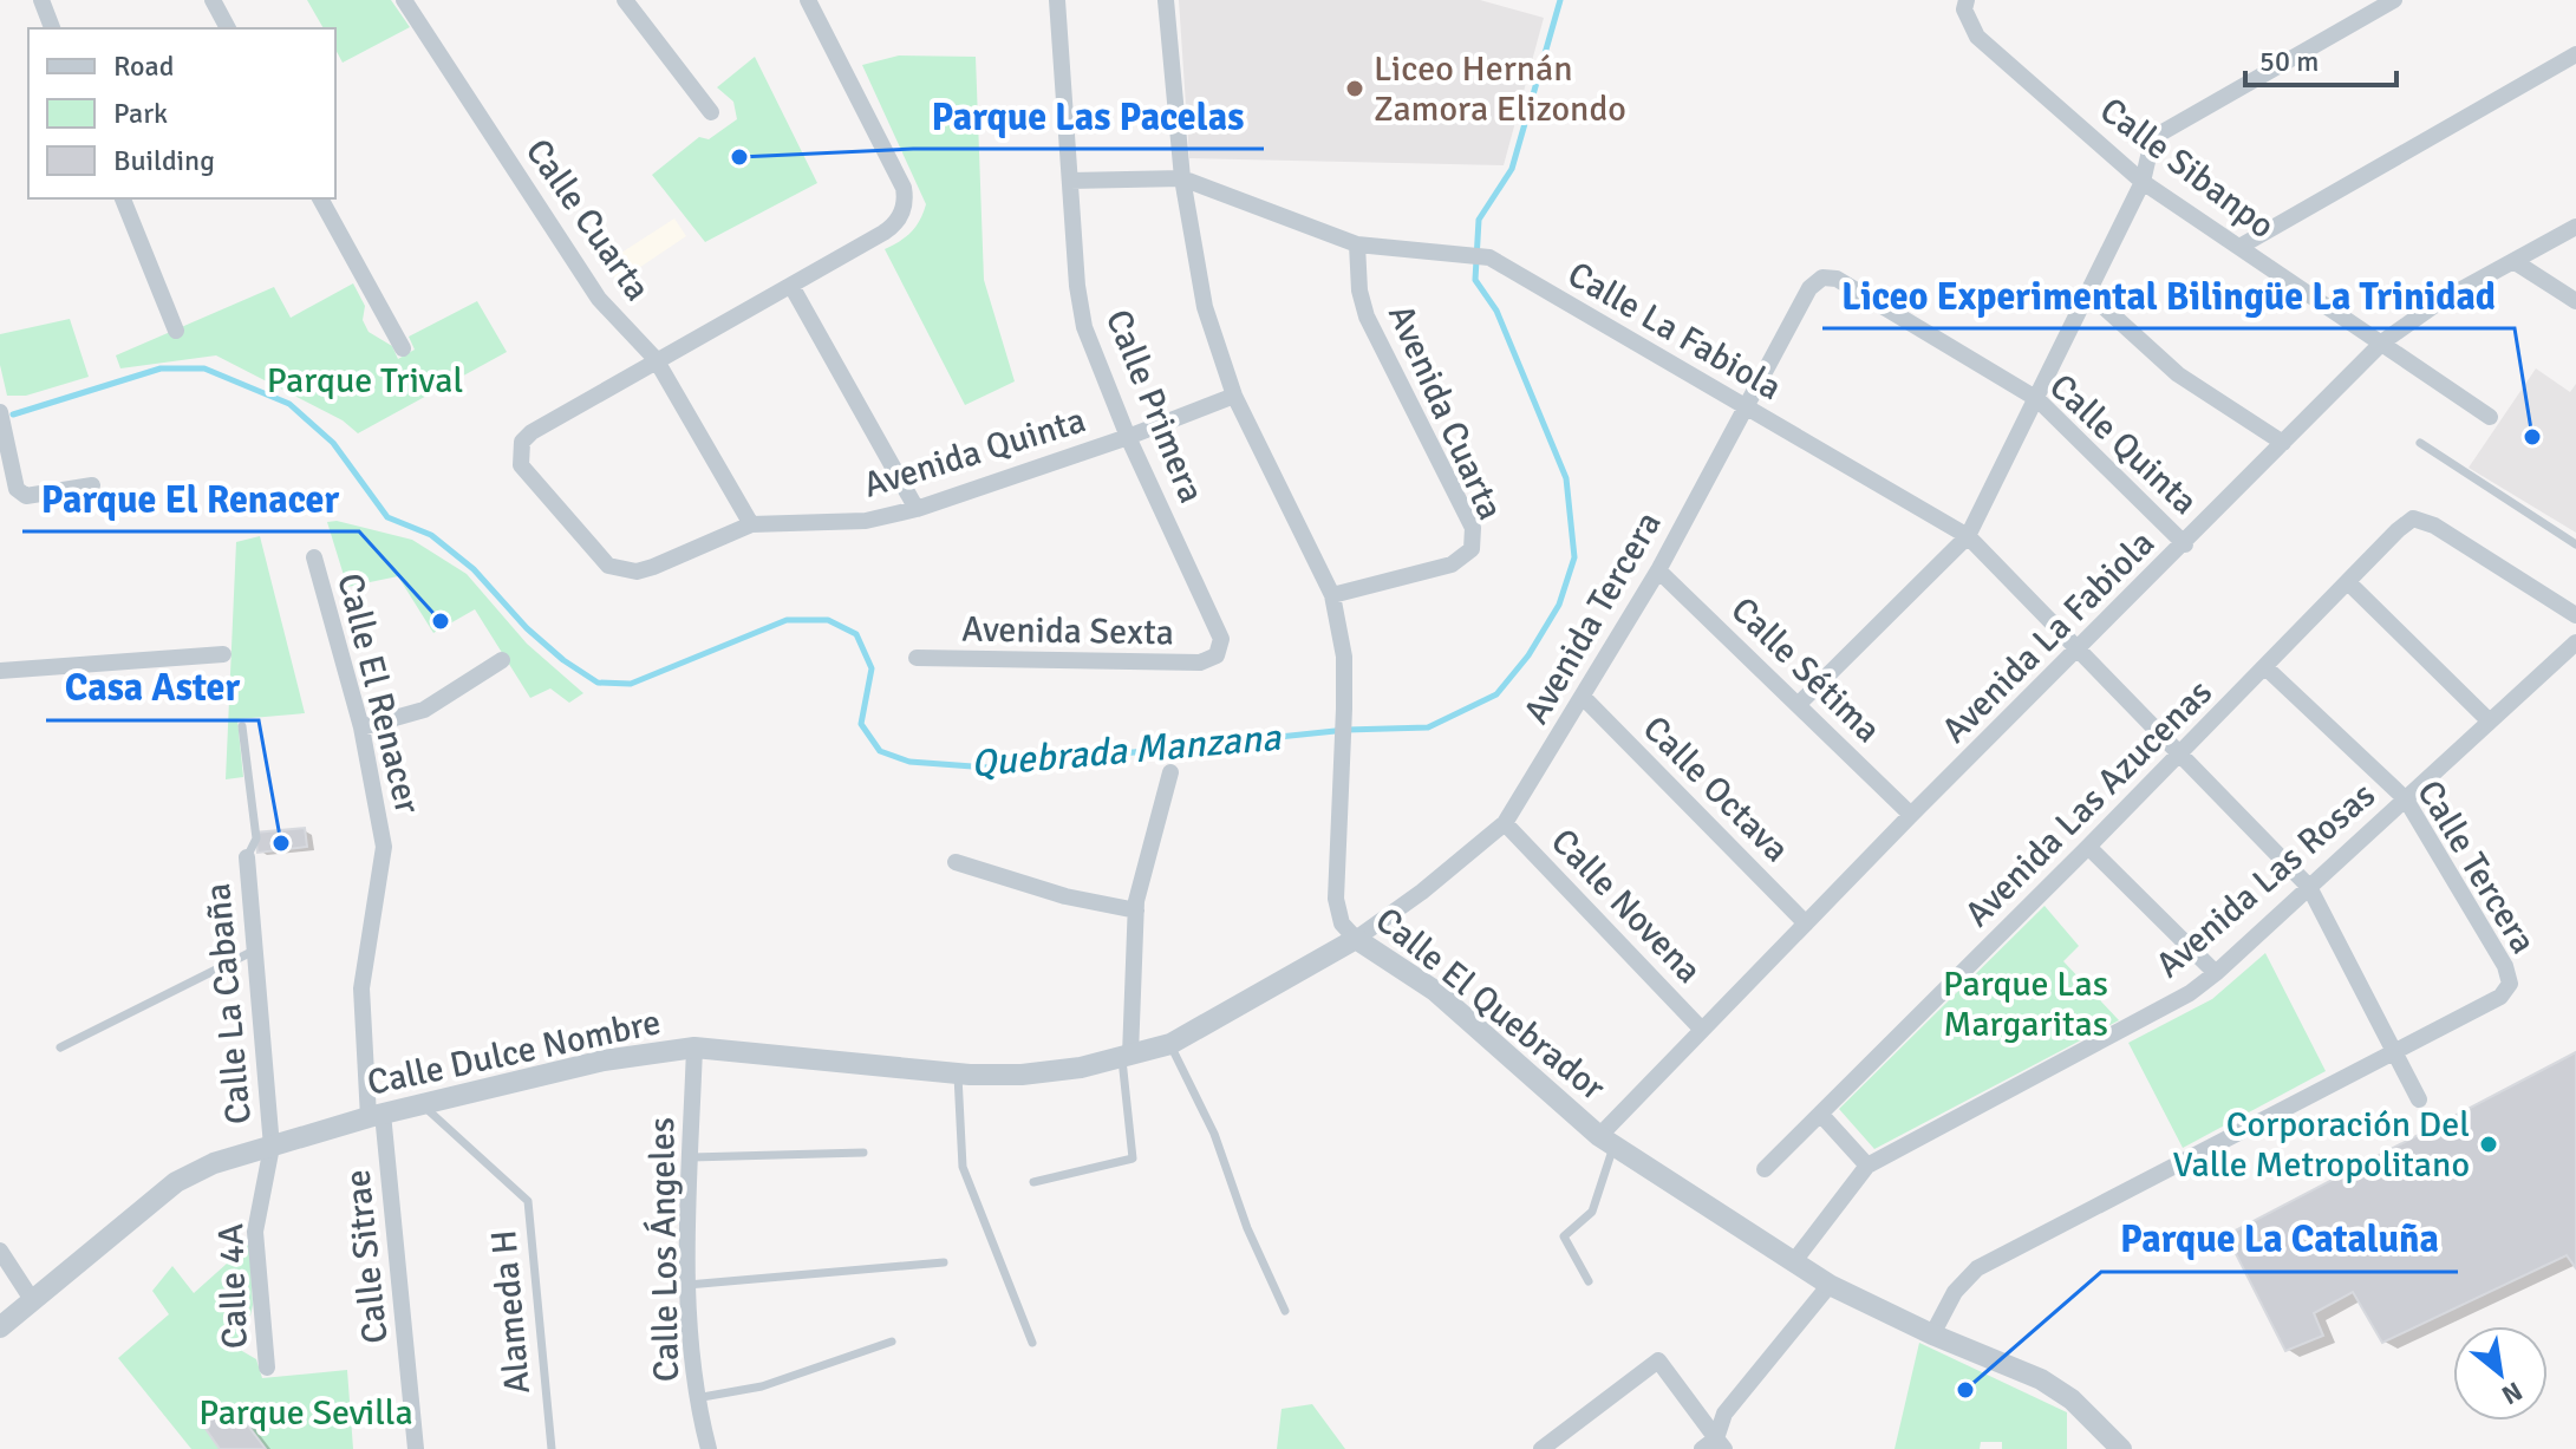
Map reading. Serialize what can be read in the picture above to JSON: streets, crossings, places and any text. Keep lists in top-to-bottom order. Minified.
{"streets":{"street":["Calle Sibanpo","Calle Cuarta","Calle La Fabiola","Calle Primera","Avenida Cuarta","Calle Quinta","Avenida Quinta","Avenida Tercera","Avenida Sexta","Avenida La Fabiola","Calle Sétima","Calle El Renacer","Calle Octava","Avenida Las Azucenas","Calle Tercera","Avenida Las Rosas","Calle Novena","Calle La Cabaña","Calle El Quebrador","Calle Dulce Nombre","Calle Los Ángeles","Calle Sitrae","Calle 4A"],"lane":["Alameda H"]},"crossings":[["Calle Sibanpo","Avenida La Fabiola"],["Calle Cuarta","Avenida Quinta"],["Calle La Fabiola","Avenida Cuarta"],["Calle La Fabiola","Avenida Tercera"],["Calle La Fabiola","Avenida La Fabiola"],["Calle La Fabiola","Avenida Las Azucenas"],["Calle La Fabiola","Calle Tercera"],["Calle La Fabiola","Avenida Las Rosas"],["Calle La Fabiola","Calle El Quebrador"],["Calle Primera","Avenida Quinta"],["Calle Primera","Avenida Sexta"],["Avenida Cuarta","Calle El Quebrador"],["Calle Quinta","Avenida Tercera"],["Calle Quinta","Avenida La Fabiola"],["Avenida Quinta","Calle El Quebrador"],["Avenida Tercera","Calle Sétima"],["Avenida Tercera","Calle Octava"],["Avenida Tercera","Calle Novena"],["Avenida Tercera","Calle El Quebrador"],["Avenida Tercera","Calle Dulce Nombre"],["Avenida La Fabiola","Calle Sétima"],["Avenida La Fabiola","Calle Octava"],["Avenida La Fabiola","Calle Novena"],["Avenida La Fabiola","Calle El Quebrador"],["Calle El Renacer","Calle Dulce Nombre"],["Calle El Renacer","Calle Sitrae"],["Avenida Las Azucenas","Calle Tercera"],["Calle Tercera","Avenida Las Rosas"],["Avenida Las Rosas","Calle El Quebrador"],["Calle La Cabaña","Calle Dulce Nombre"],["Calle La Cabaña","Calle 4A"],["Calle El Quebrador","Calle Dulce Nombre"],["Calle Dulce Nombre","Calle Los Ángeles"],["Calle Dulce Nombre","Calle Sitrae"],["Calle Dulce Nombre","Calle 4A"],["Calle Dulce Nombre","Alameda H"]],"water":["Quebrada Manzana"],"parks":["Parque Trival","Parque Las Margaritas","Parque Sevilla"],"places":["Liceo Hernán Zamora Elizondo","Parque Las Pacelas","Liceo Experimental Bilingüe La Trinidad","Parque El Renacer","Casa Aster","Corporación Del Valle Metropolitano","Parque La Cataluña"],"legend":["Road","Park","Building"],"scale_bar":"50 m","north":"bottom right"}
